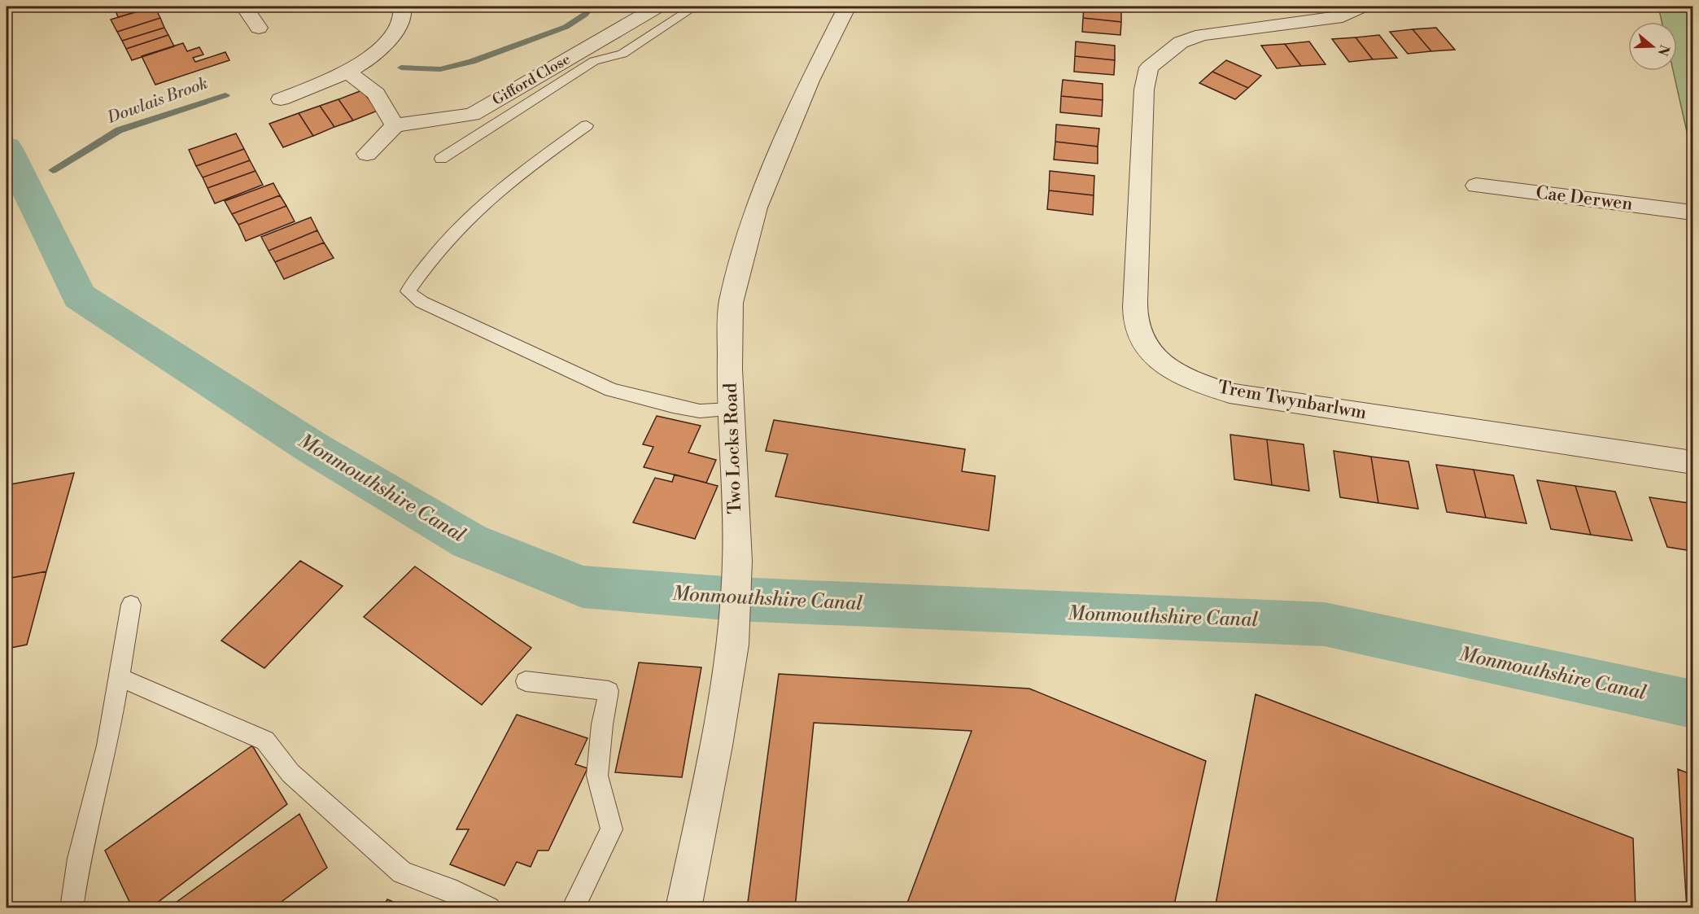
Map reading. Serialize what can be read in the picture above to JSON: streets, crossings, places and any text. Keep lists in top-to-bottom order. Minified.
{"streets":{"street":["Gifford Close","Cae Derwen","Trem Twynbarlwm","Two Locks Road"]},"water":["Dowlais Brook","Monmouthshire Canal"],"north":"right"}
